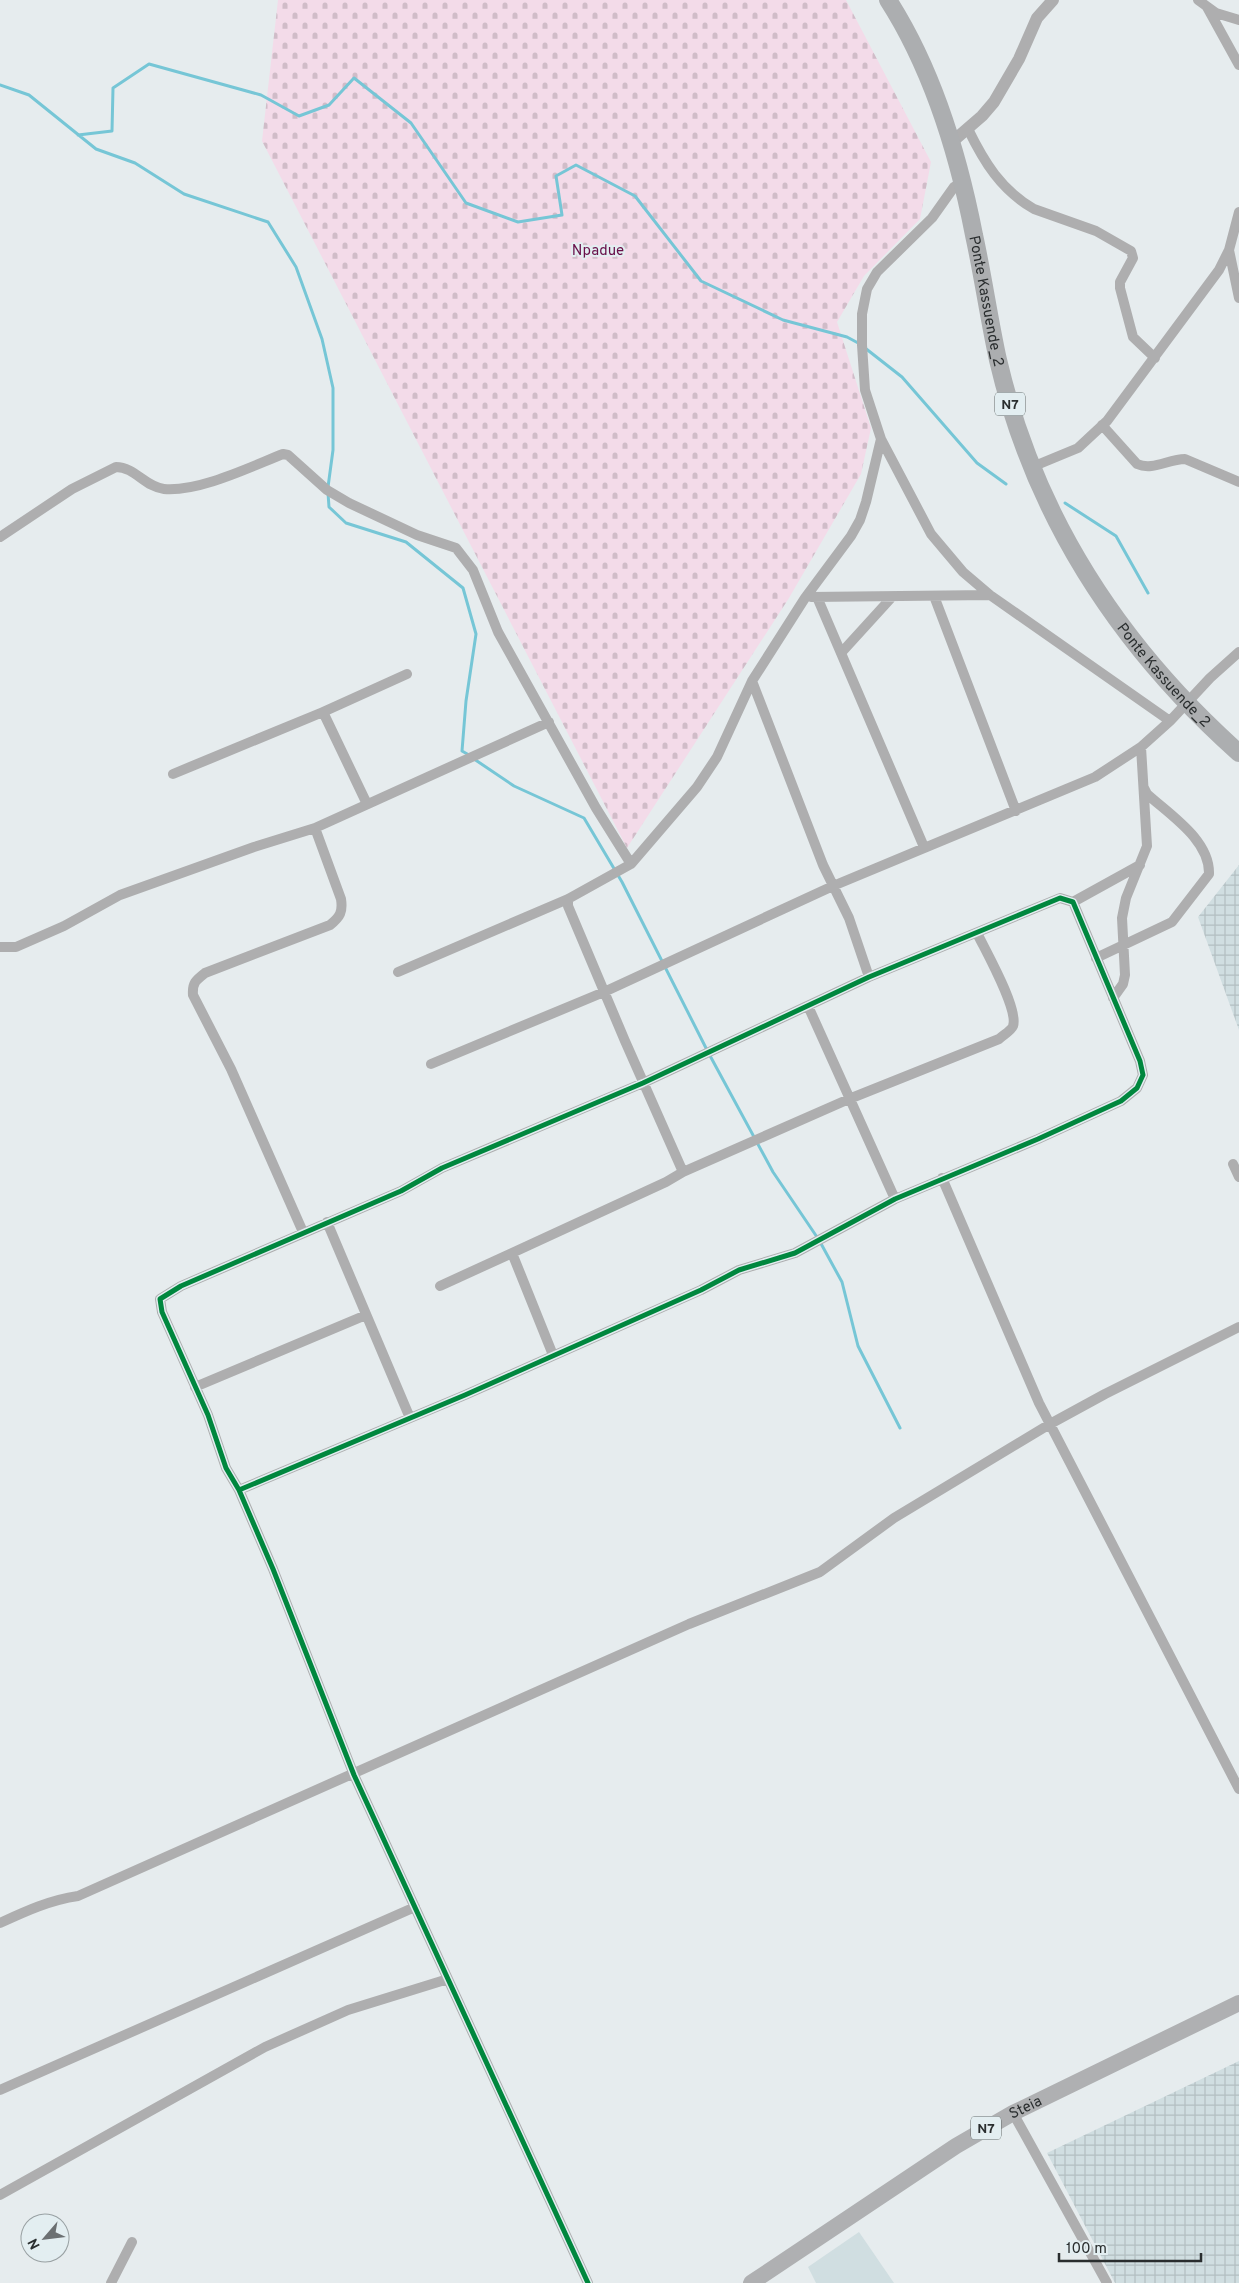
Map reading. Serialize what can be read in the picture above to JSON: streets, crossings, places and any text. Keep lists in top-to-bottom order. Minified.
{"streets":{"highway":["Ponte Kassuende_2","N7"],"main road":["Steia"]},"parks":["Npadue"],"scale_bar":"100 m","north":"bottom left"}
